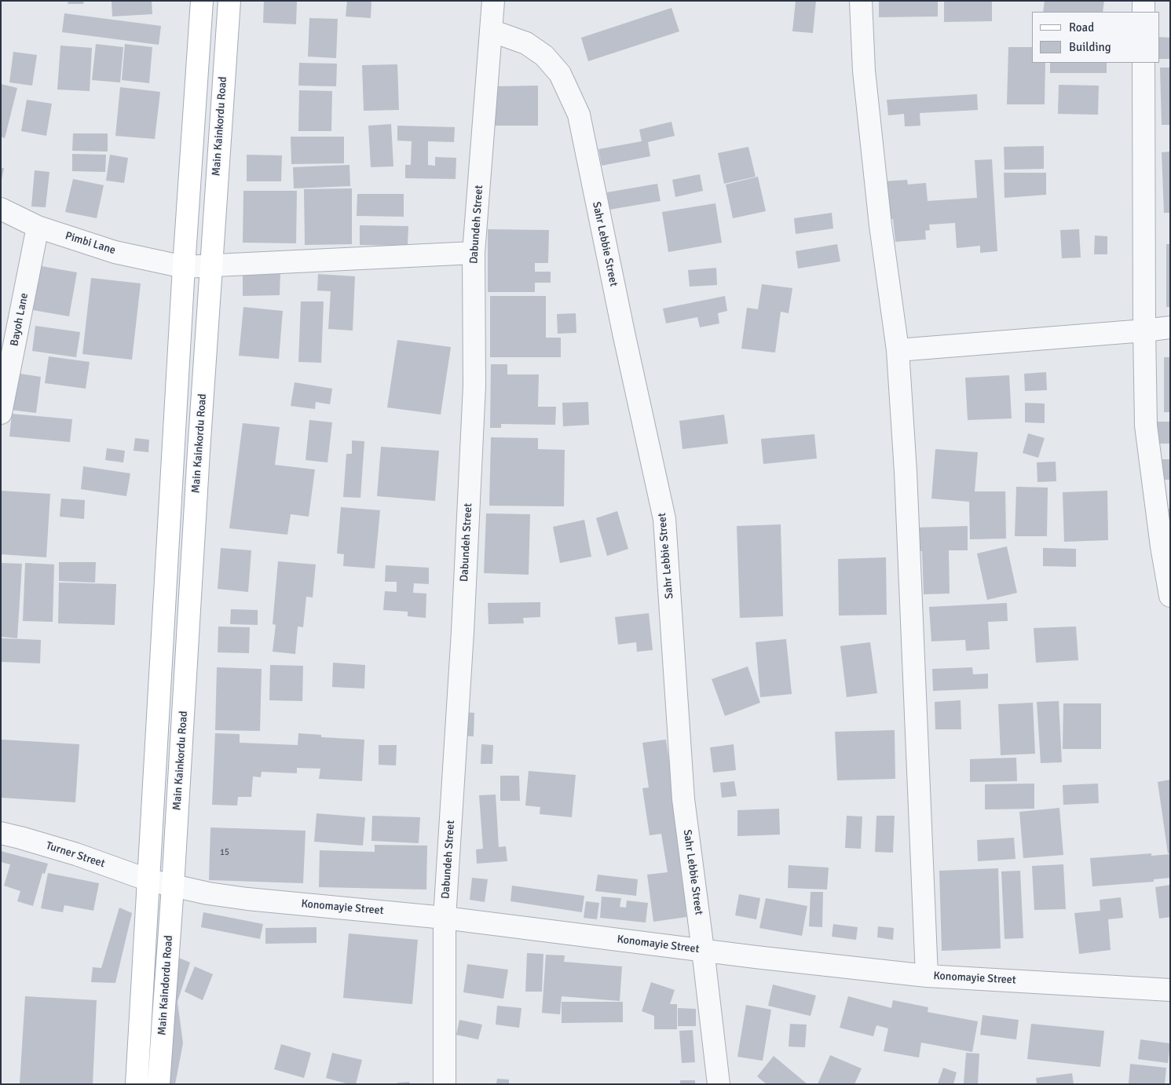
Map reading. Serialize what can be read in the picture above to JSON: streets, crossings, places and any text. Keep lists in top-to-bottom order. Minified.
{"streets":{"main road":["Main Kainkordu Road","Main Kaindordu Road"],"street":["Dabundeh Street","Pimbi Lane","Sahr Lebbie Street","Bayoh Lane","Turner Street","Konomayie Street"]},"crossings":[["Main Kainkordu Road","Pimbi Lane"],["Main Kainkordu Road","Konomayie Street"],["Main Kainkordu Road","Main Kaindordu Road"],["Dabundeh Street","Pimbi Lane"],["Dabundeh Street","Sahr Lebbie Street"],["Dabundeh Street","Konomayie Street"],["Pimbi Lane","Bayoh Lane"],["Sahr Lebbie Street","Konomayie Street"],["Turner Street","Konomayie Street"],["Konomayie Street","Main Kaindordu Road"]],"house_numbers":["15"],"legend":["Road","Building"]}
